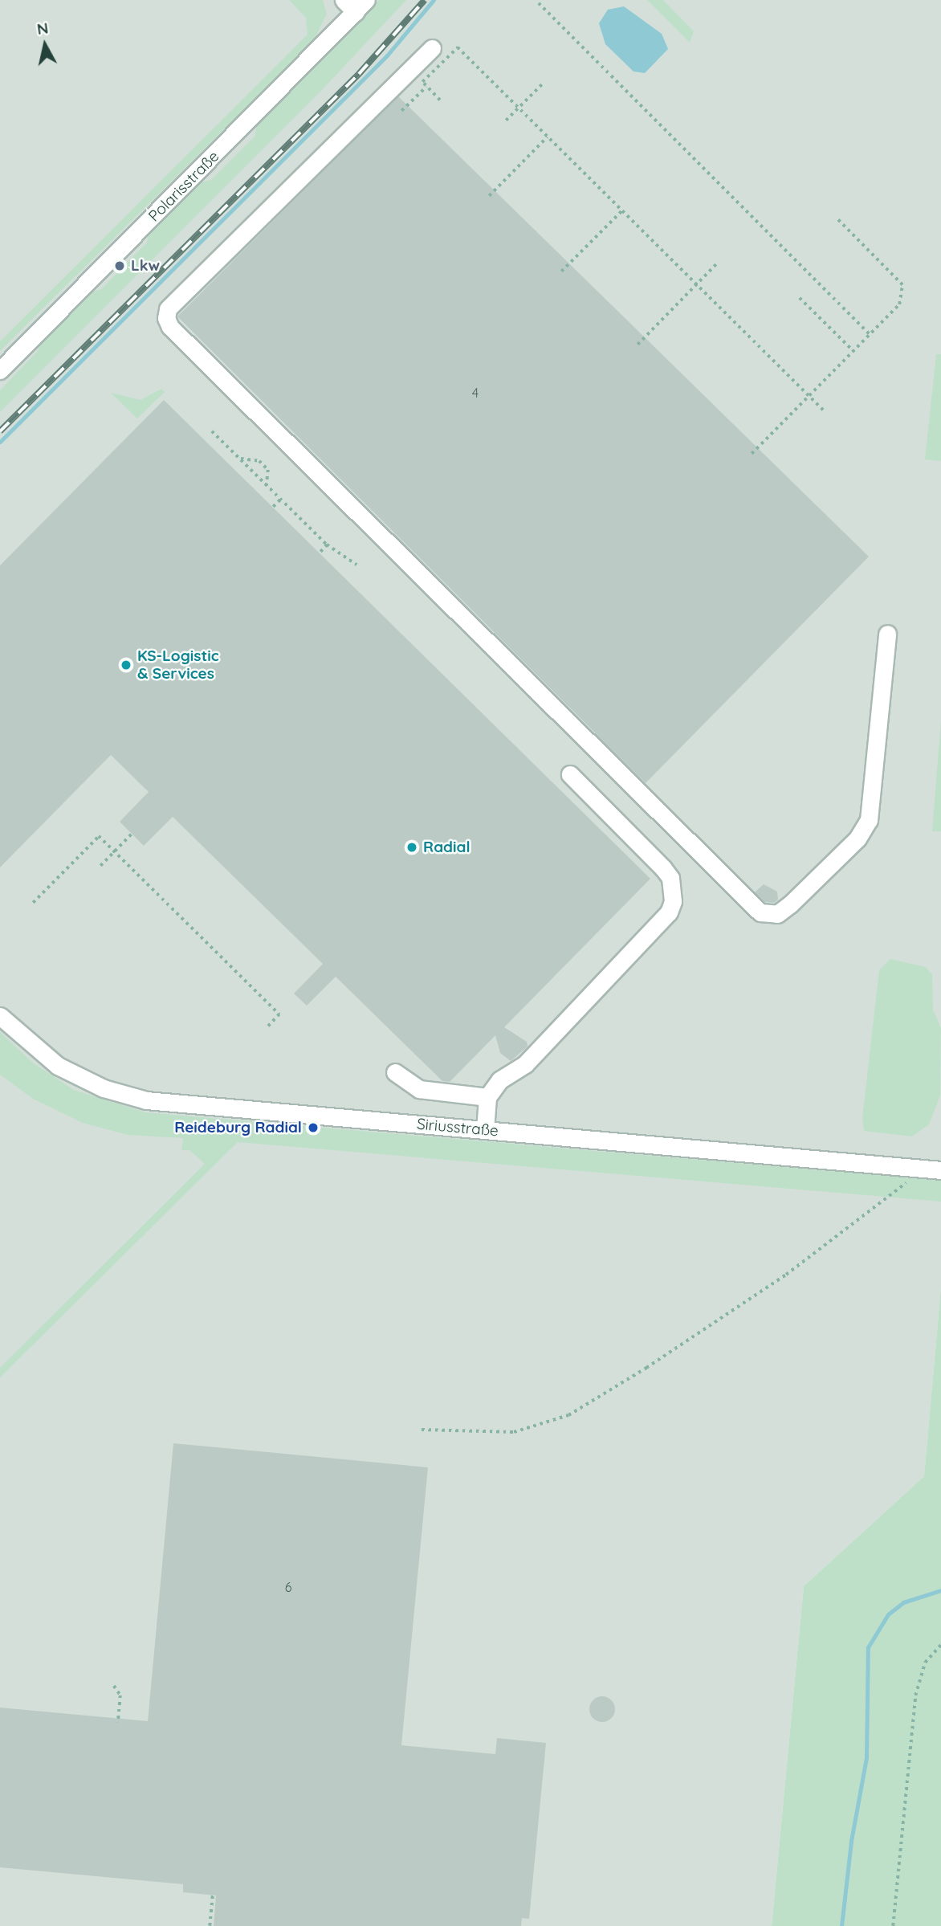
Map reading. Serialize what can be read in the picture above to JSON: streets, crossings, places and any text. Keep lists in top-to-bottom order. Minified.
{"streets":{"street":["Polarisstraße","Siriusstraße"]},"places":["Lkw","KS-Logistic & Services","Radial","Reideburg Radial"],"house_numbers":["4","6"],"north":"top"}
